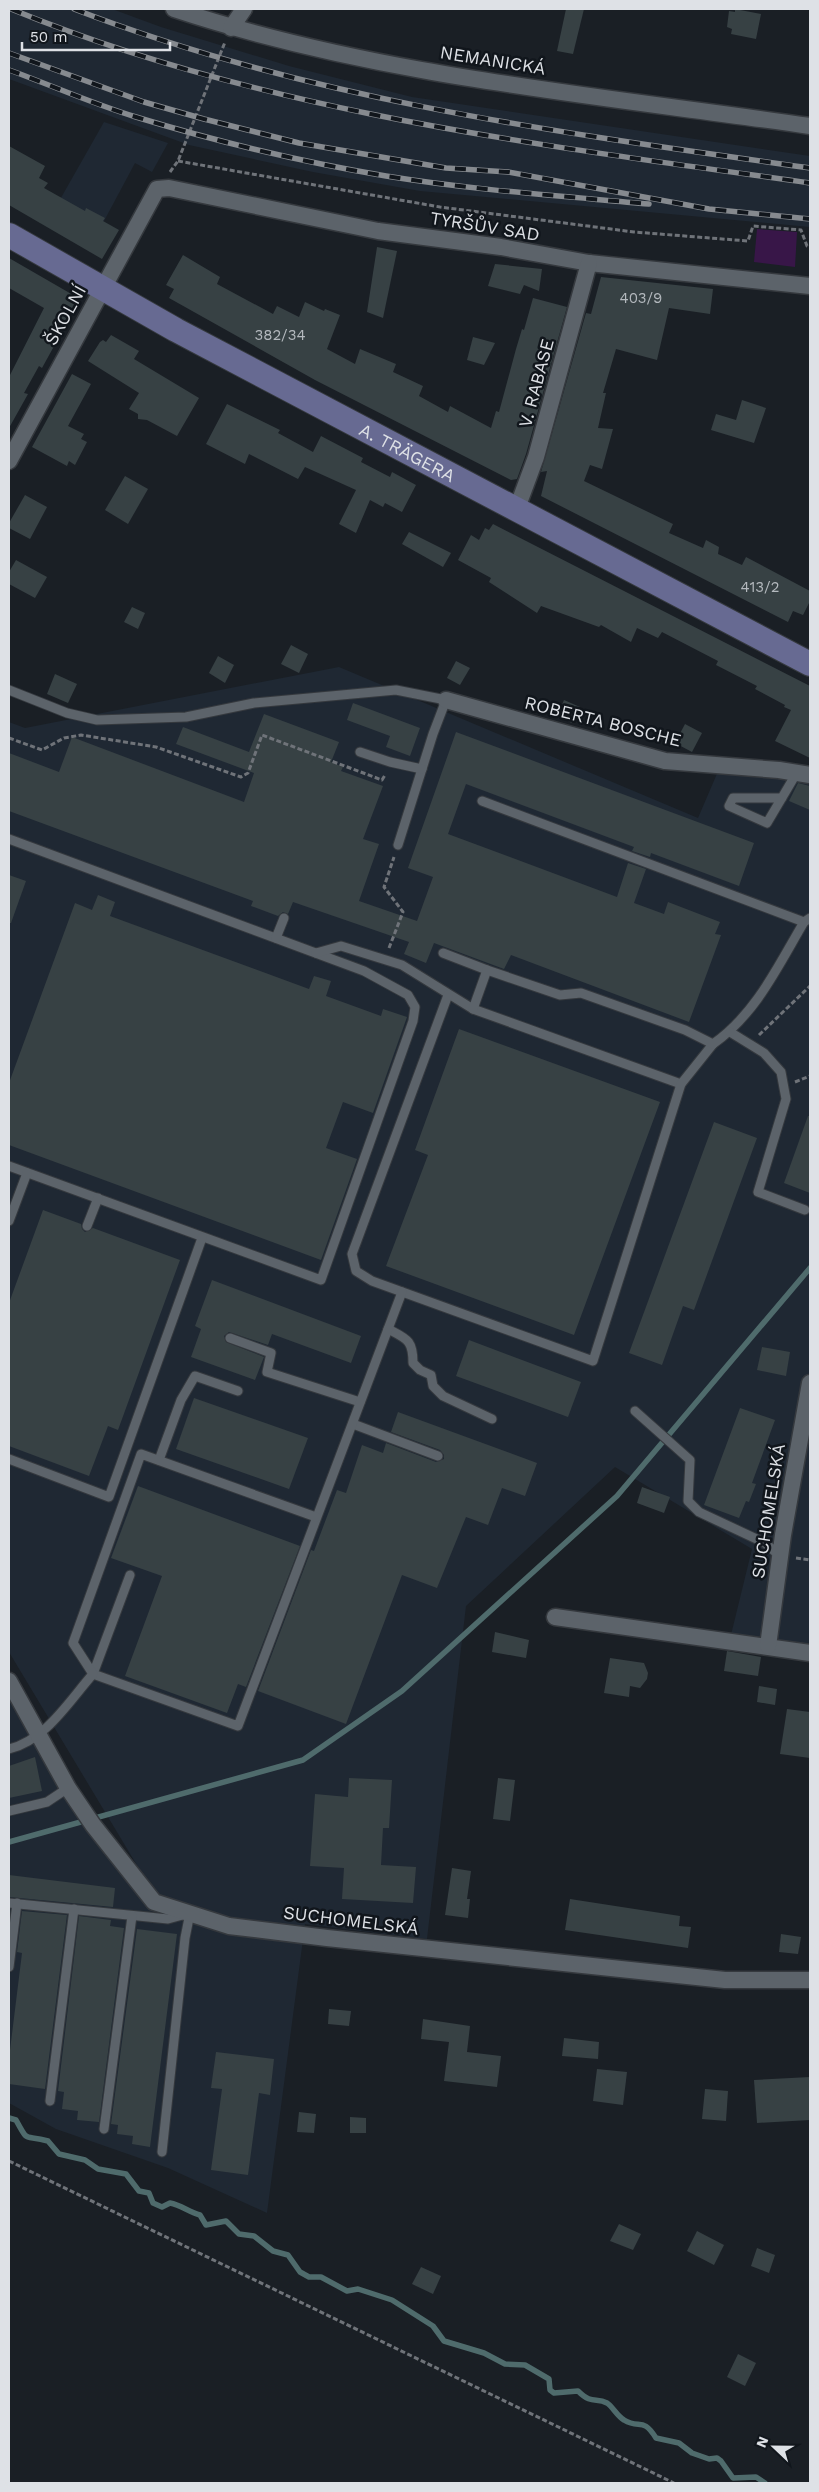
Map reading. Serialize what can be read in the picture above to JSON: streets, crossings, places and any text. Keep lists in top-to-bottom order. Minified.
{"streets":{"street":["NEMANICKÁ","TYRŠŮV SAD","ŠKOLNÍ","V. RABASE","A. TRÄGERA","ROBERTA BOSCHE","SUCHOMELSKÁ"]},"crossings":[["TYRŠŮV SAD","ŠKOLNÍ"],["TYRŠŮV SAD","V. RABASE"],["ŠKOLNÍ","A. TRÄGERA"],["V. RABASE","A. TRÄGERA"]],"house_numbers":["403/9","382/34","413/2"],"scale_bar":"50 m","north":"left"}
